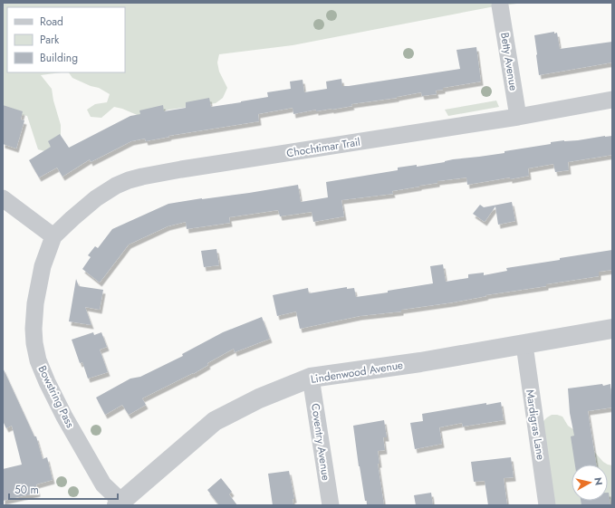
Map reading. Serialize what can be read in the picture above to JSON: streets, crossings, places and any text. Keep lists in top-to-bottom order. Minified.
{"streets":{"street":["Betty Avenue","Chochtimar Trail","Lindenwood Avenue","Bowstring Pass","Mardigras Lane","Coventry Avenue"]},"crossings":[["Betty Avenue","Chochtimar Trail"],["Chochtimar Trail","Bowstring Pass"],["Lindenwood Avenue","Bowstring Pass"],["Lindenwood Avenue","Mardigras Lane"],["Lindenwood Avenue","Coventry Avenue"]],"legend":["Road","Park","Building"],"scale_bar":"50 m","north":"right"}
